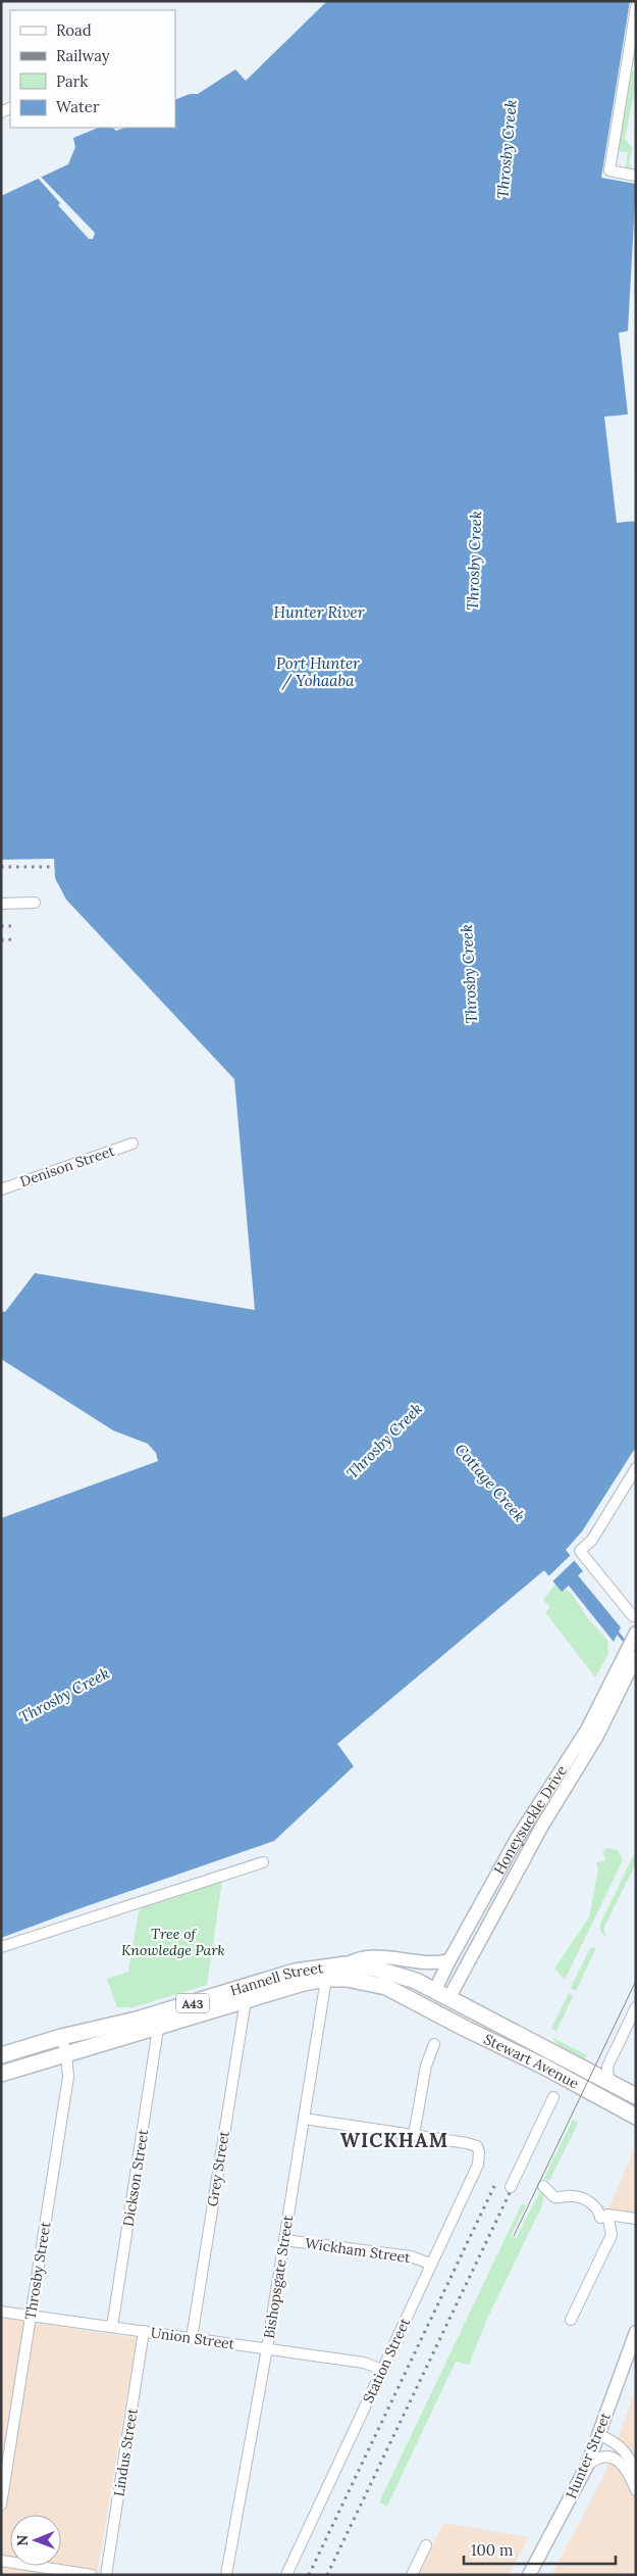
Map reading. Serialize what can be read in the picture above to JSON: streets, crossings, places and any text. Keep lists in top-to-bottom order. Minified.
{"streets":{"highway":["Honeysuckle Drive","Hannell Street","A43","Stewart Avenue"],"main road":["Hunter Street"],"street":["Denison Street","Grey Street","Dickson Street","Wickham Street","Throsby Street","Bishopsgate Street","Union Street","Station Street","Lindus Street"]},"crossings":[["Honeysuckle Drive","Hannell Street"],["Honeysuckle Drive","Stewart Avenue"],["Hannell Street","Stewart Avenue"],["Hannell Street","Grey Street"],["Hannell Street","Dickson Street"],["Hannell Street","Throsby Street"],["Hannell Street","Bishopsgate Street"],["Grey Street","Union Street"],["Dickson Street","Union Street"],["Wickham Street","Bishopsgate Street"],["Wickham Street","Station Street"],["Throsby Street","Union Street"],["Bishopsgate Street","Union Street"],["Union Street","Station Street"],["Union Street","Lindus Street"]],"districts":["WICKHAM"],"water":["Throsby Creek","Hunter River","Port Hunter / Yohaaba","Cottage Creek"],"parks":["Tree of Knowledge Park"],"legend":["Road","Railway","Park","Water"],"scale_bar":"100 m","north":"left"}
